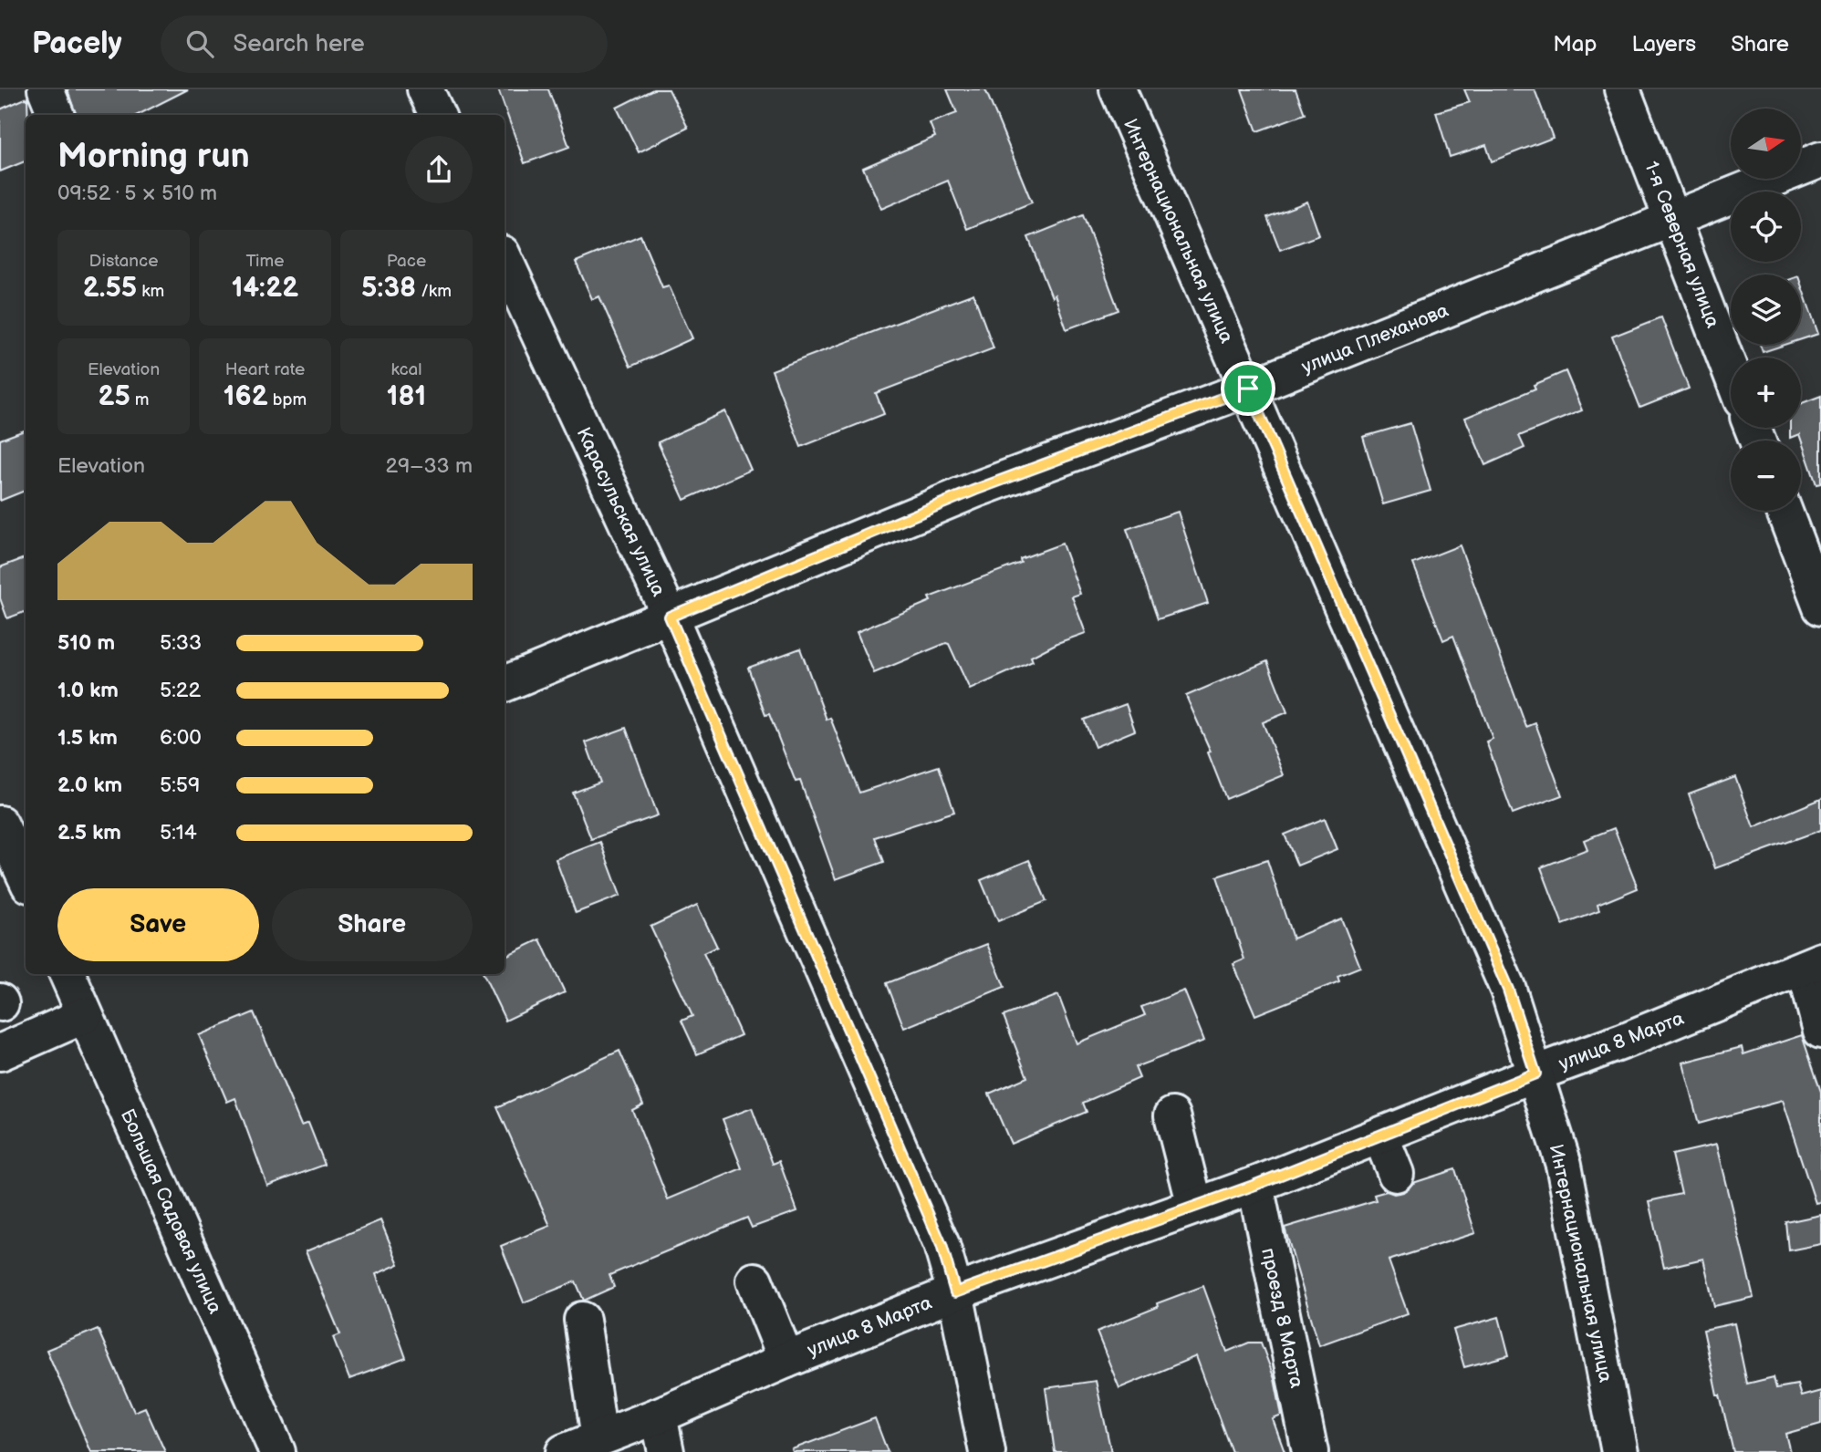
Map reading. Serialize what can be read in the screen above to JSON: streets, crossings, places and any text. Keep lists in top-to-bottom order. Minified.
{"streets":{"street":["Интернациональная улица","1-я Северная улица","улица Плеханова","Карасульская улица","улица 8 Марта","Большая Садовая улица","проезд 8 Марта"]},"crossings":[["Интернациональная улица","улица Плеханова"],["Интернациональная улица","улица 8 Марта"],["1-я Северная улица","улица Плеханова"],["улица Плеханова","Карасульская улица"],["Карасульская улица","улица 8 Марта"],["улица 8 Марта","проезд 8 Марта"]],"north":"right","page":{"header":"Pacely","search":"Search here","nav":["Map","Layers","Share"],"map_buttons":["+","−"],"heading":["Morning run","09:52 · 5 × 510 m"],"stats":[["Distance","2.55 km"],["Time","14:22"],["Pace","5:38 /km"],["Elevation","25 m"],["Heart rate","162 bpm"],["kcal","181"]],"chart":["Elevation","29–33 m"],"list":[{"name":"510 m","note":"5:33"},{"name":"1.0 km","note":"5:22"},{"name":"1.5 km","note":"6:00"},{"name":"2.0 km","note":"5:59"},{"name":"2.5 km","note":"5:14"}],"buttons":["Save","Share"]}}
